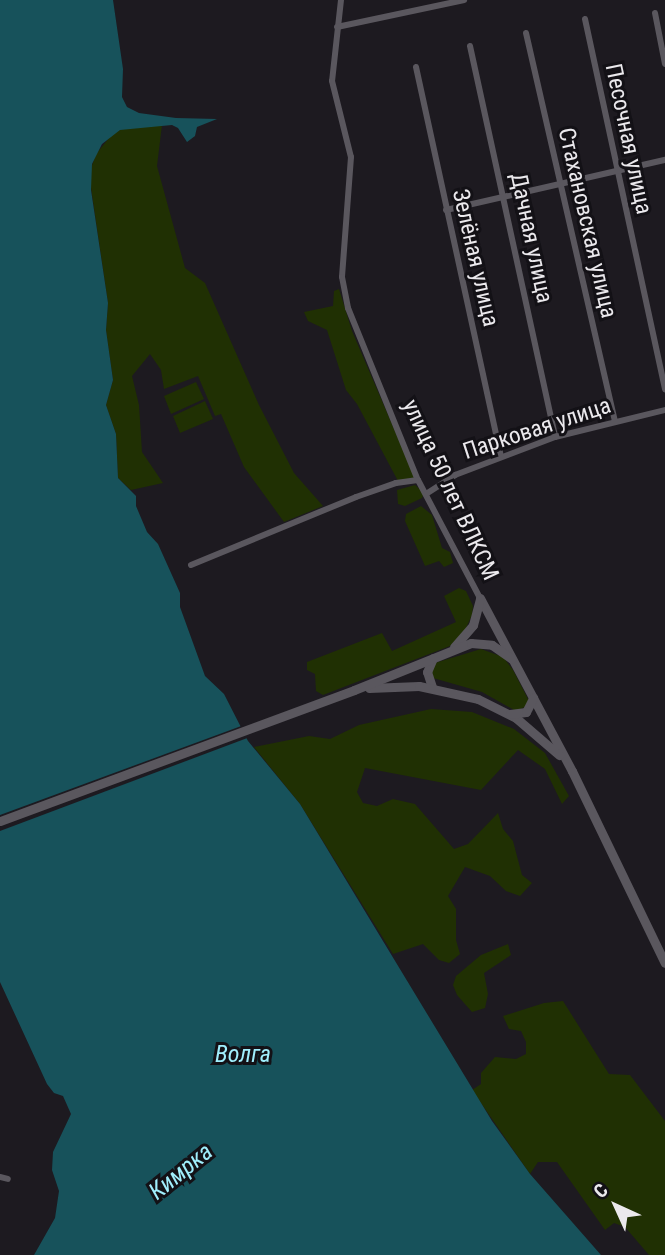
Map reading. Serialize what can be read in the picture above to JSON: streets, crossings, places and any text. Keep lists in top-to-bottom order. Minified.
{"streets":{"main road":["улица 50 лет ВЛКСМ"],"street":["Песочная улица","Стахановская улица","Дачная улица","Зелёная улица","Парковая улица"]},"crossings":[["Стахановская улица","Парковая улица"],["Дачная улица","Парковая улица"],["Зелёная улица","Парковая улица"],["Парковая улица","улица 50 лет ВЛКСМ"]],"water":["Волга","Кимрка"],"north":"top left"}
